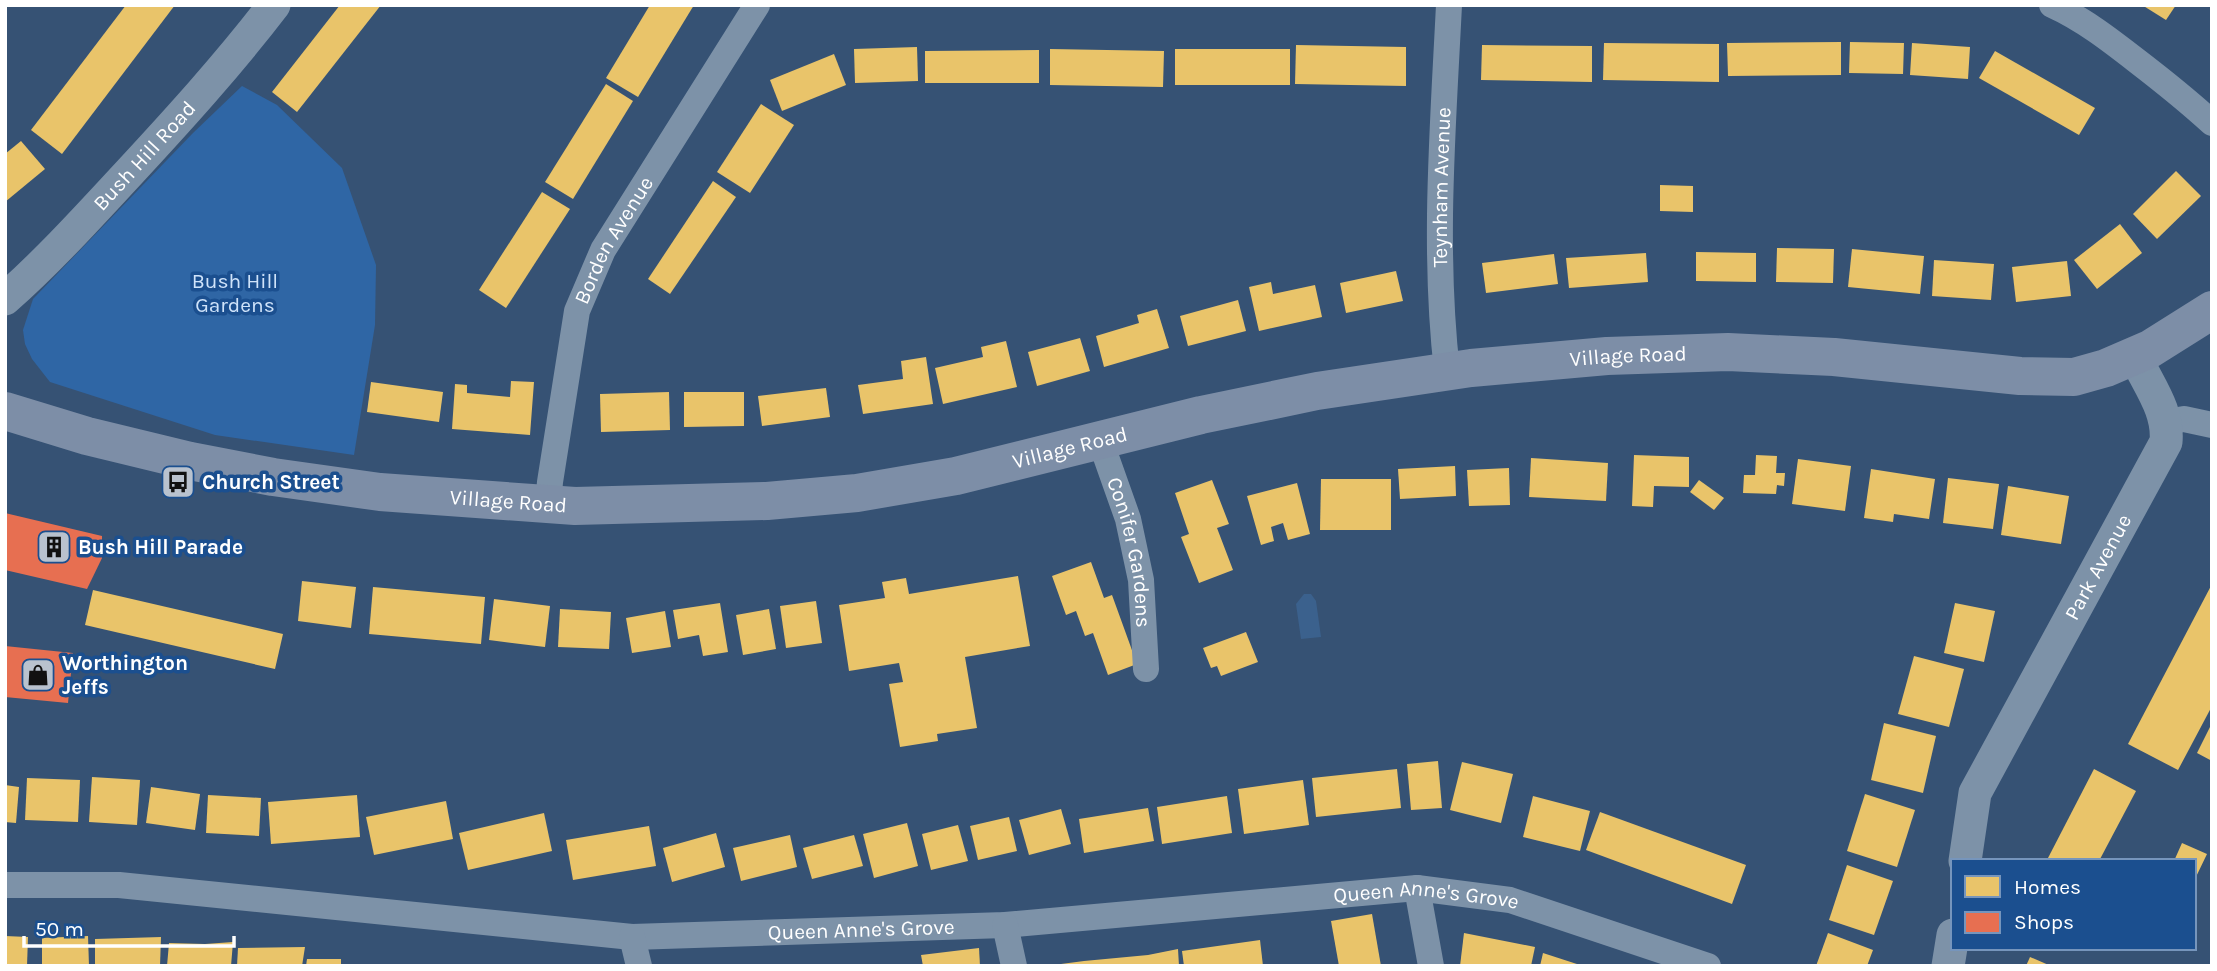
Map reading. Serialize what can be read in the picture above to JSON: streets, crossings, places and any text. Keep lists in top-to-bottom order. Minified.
{"streets":{"main road":["Village Road"],"street":["Bush Hill Road","Teynham Avenue","Borden Avenue","Conifer Gardens","Park Avenue","Queen Anne's Grove"]},"crossings":[["Teynham Avenue","Village Road"],["Borden Avenue","Village Road"],["Village Road","Conifer Gardens"]],"parks":["Bush Hill Gardens"],"places":{"bus stop":["Church Street"],"building":["Bush Hill Parade"],"shop":["Worthington Jeffs"]},"legend":["Homes","Shops"],"scale_bar":"50 m"}
